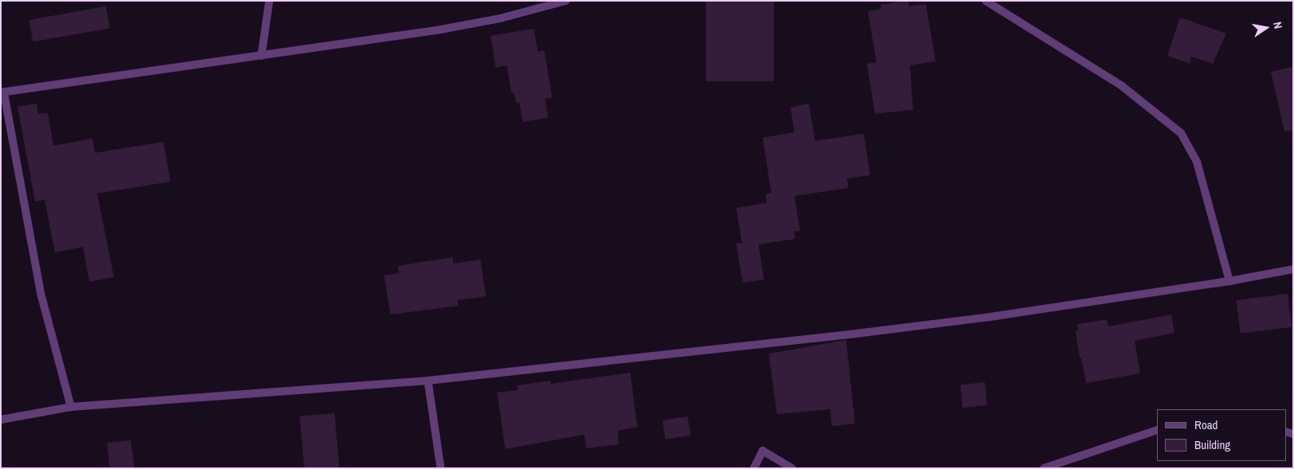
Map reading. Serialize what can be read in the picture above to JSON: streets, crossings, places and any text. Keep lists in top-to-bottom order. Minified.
{"legend":["Road","Building"],"north":"right"}
